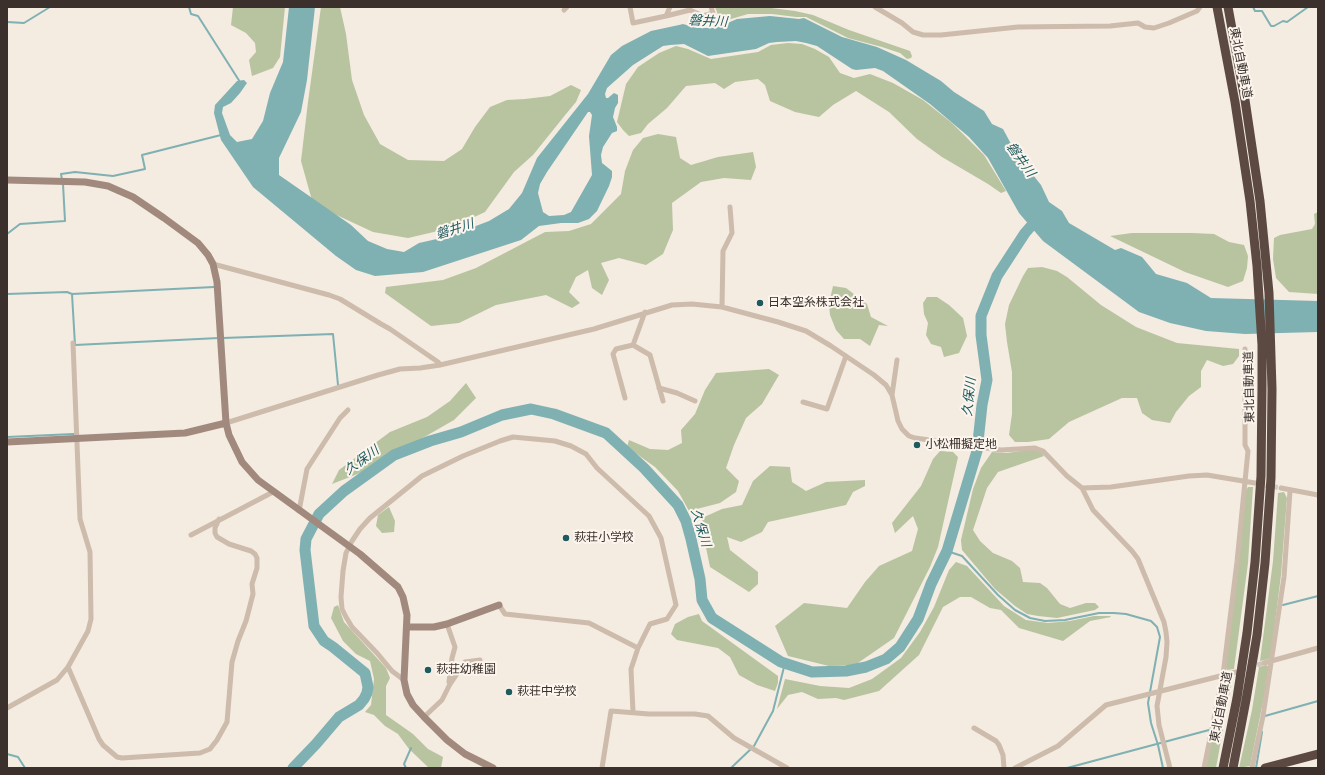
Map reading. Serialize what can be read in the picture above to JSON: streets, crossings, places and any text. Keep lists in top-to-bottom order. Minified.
{"streets":{"highway":["東北自動車道"]},"water":["磐井川","久保川"],"places":["日本空糸株式会社","小松柵擬定地","萩荘小学校","萩荘幼稚園","萩荘中学校"]}
